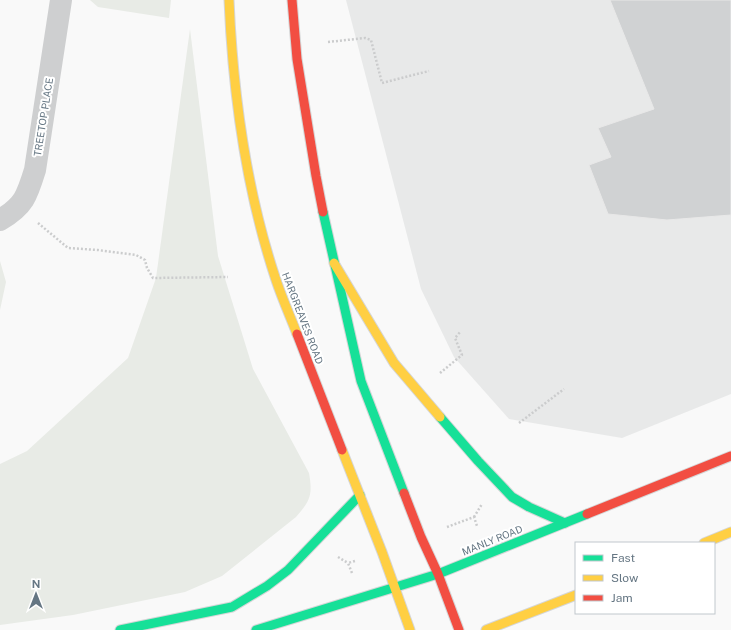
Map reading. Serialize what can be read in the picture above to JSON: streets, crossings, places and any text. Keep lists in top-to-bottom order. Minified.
{"streets":{"main road":["HARGREAVES ROAD","MANLY ROAD"],"street":["TREETOP PLACE"]},"crossings":[["HARGREAVES ROAD","MANLY ROAD"]],"legend":["Fast","Slow","Jam"],"north":"top"}
